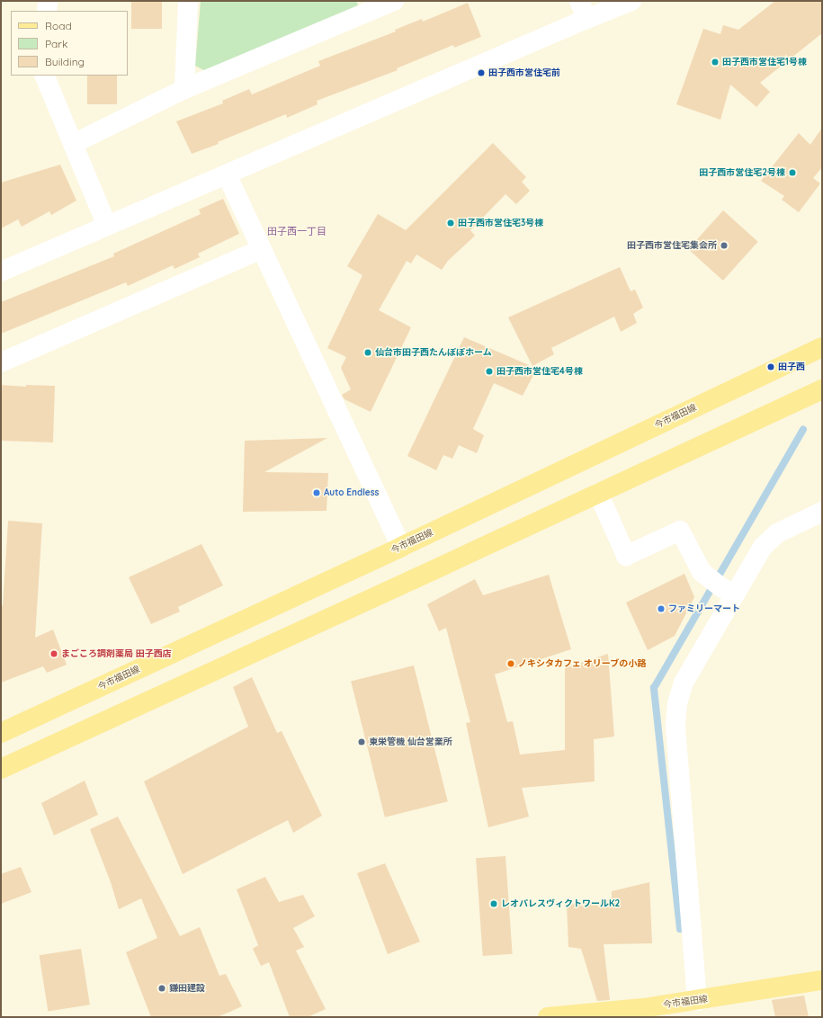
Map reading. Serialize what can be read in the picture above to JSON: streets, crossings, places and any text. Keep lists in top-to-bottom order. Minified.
{"streets":{"main road":["今市福田線"]},"districts":["田子西一丁目"],"places":["田子西市営住宅1号棟","田子西市営住宅前","田子西市営住宅2号棟","田子西市営住宅3号棟","田子西市営住宅集会所","仙台市田子西たんぽぽホーム","田子西","田子西市営住宅4号棟","Auto Endless","ファミリーマート","まごころ調剤薬局 田子西店","ノキシタカフェ オリーブの小路","東栄管機 仙台営業所","レオパレスヴィクトワールK2","鎌田建設"],"legend":["Road","Park","Building"]}
